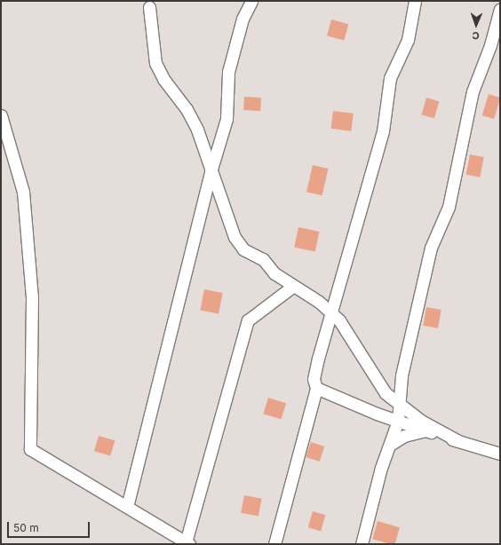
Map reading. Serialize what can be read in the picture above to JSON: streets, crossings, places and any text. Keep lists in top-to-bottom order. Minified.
{"scale_bar":"50 m","north":"bottom"}
